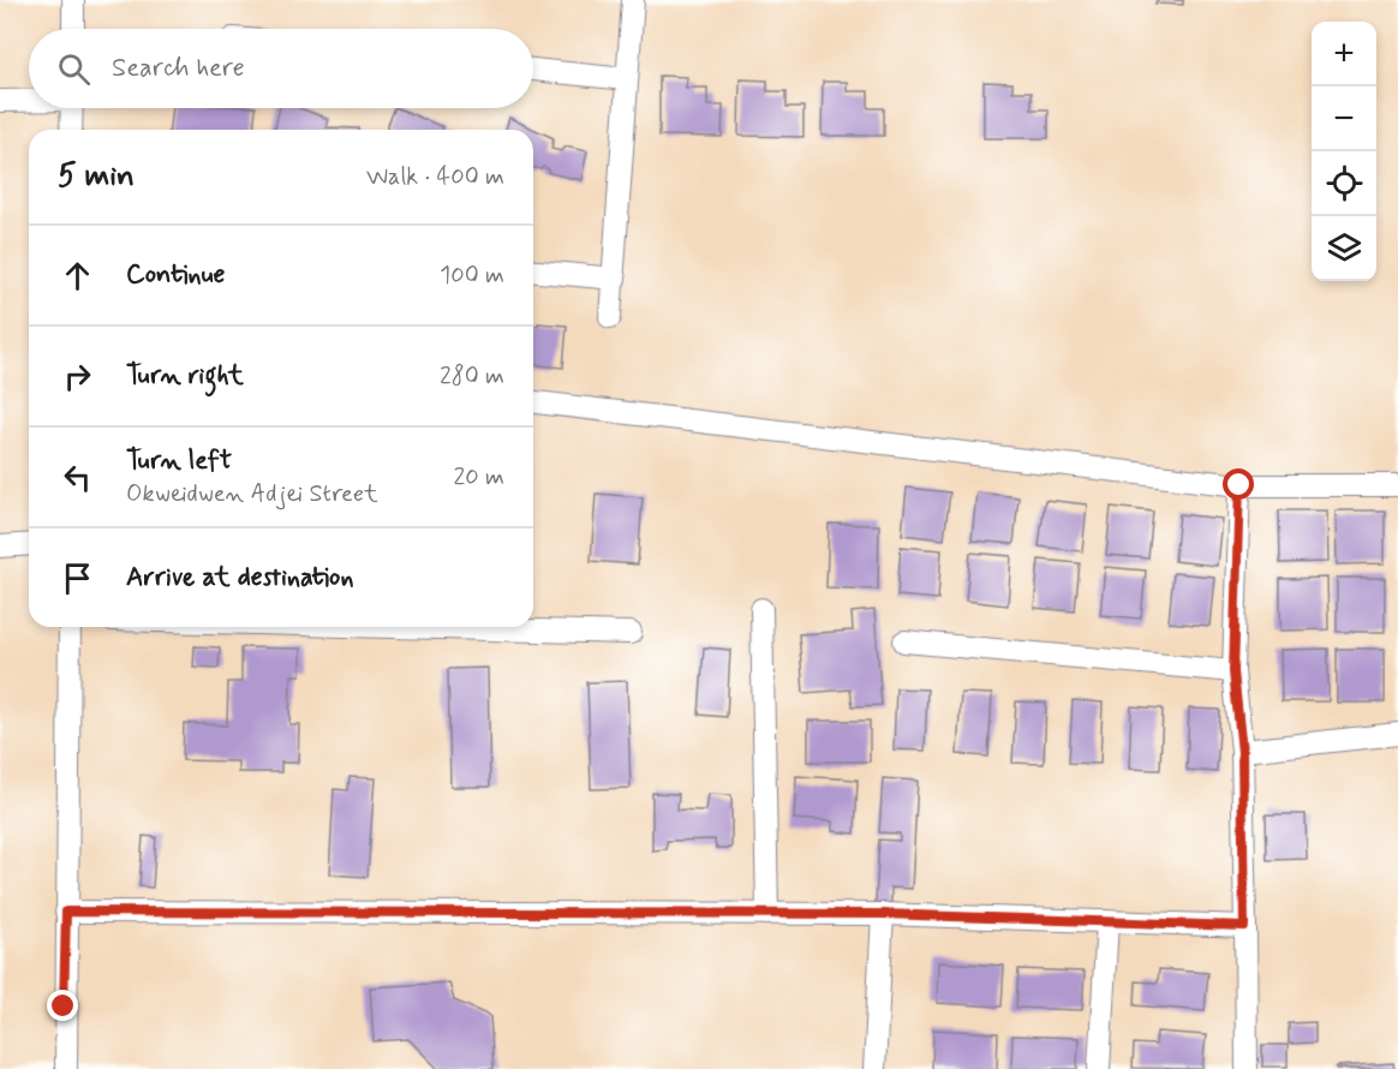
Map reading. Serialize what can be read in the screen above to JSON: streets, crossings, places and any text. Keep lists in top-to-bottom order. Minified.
{"page":{"map_buttons":["+","−"],"search":"Search here","heading":["5 min","Walk · 400 m"],"list":[["Continue","100 m"],["Turn right","280 m"],["Turn left","Okweidwen Adjei Street","20 m"],"Arrive at destination"]}}
